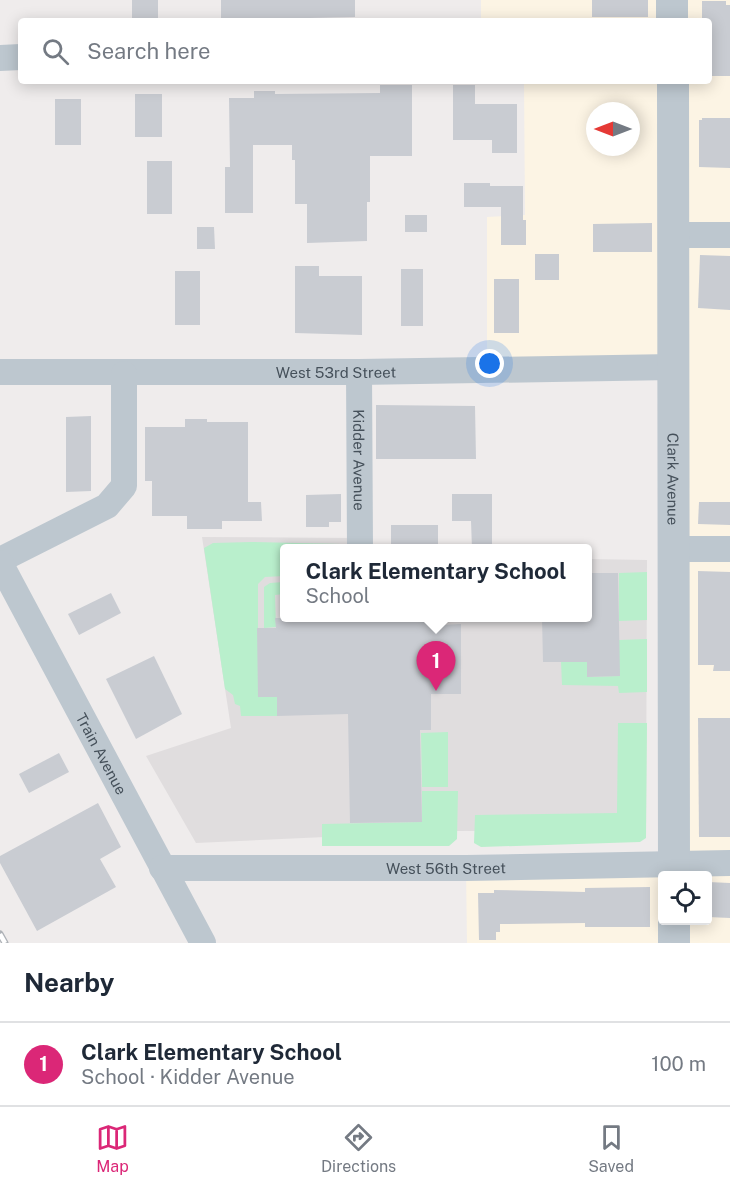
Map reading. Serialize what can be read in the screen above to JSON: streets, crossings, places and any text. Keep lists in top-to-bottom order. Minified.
{"streets":{"street":["West 53rd Street","Kidder Avenue","Clark Avenue","Train Avenue","West 56th Street"]},"crossings":[["West 53rd Street","Kidder Avenue"],["West 53rd Street","Clark Avenue"],["Clark Avenue","West 56th Street"],["Train Avenue","West 56th Street"]],"north":"left","page":{"search":"Search here","popup":["Clark Elementary School","School"],"pins":"1","heading":"Nearby","list":[{"mark":"1","name":"Clark Elementary School","note":"School · Kidder Avenue","value":"100 m"}],"nav":["Map","Directions","Saved"]}}
